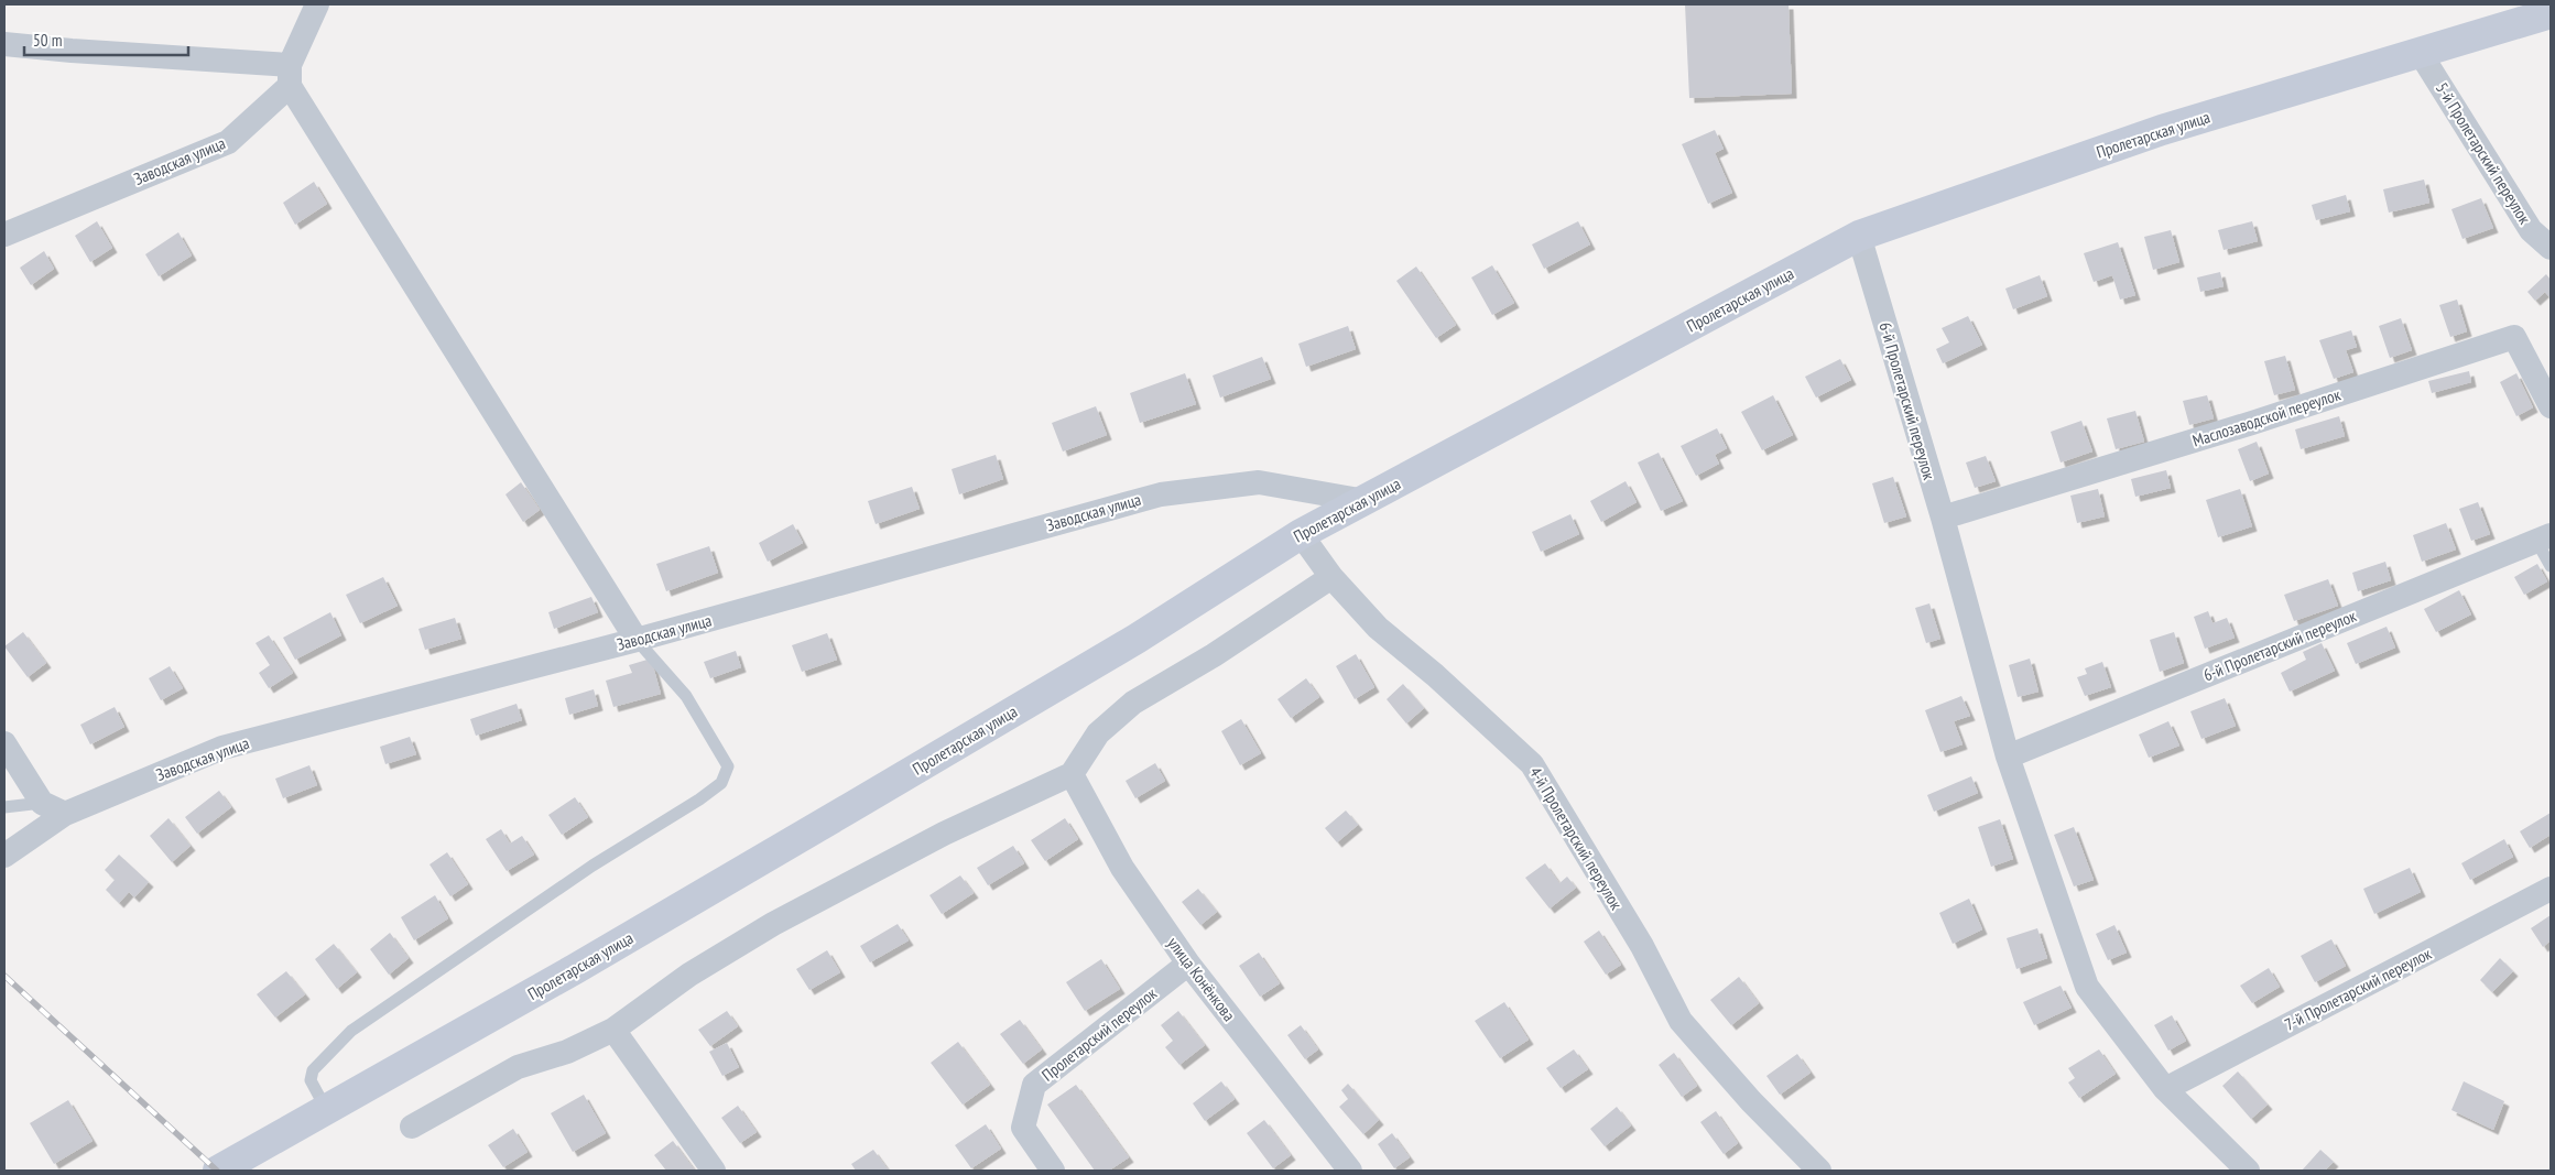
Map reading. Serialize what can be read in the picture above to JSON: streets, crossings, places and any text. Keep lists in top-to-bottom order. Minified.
{"streets":{"main road":["Пролетарская улица"],"street":["5-й Пролетарский переулок","Заводская улица","6-й Пролетарский переулок","Маслозаводской переулок","4-й Пролетарский переулок","улица Конёнкова","7-й Пролетарский переулок","Пролетарский переулок"]},"crossings":[["Пролетарская улица","5-й Пролетарский переулок"],["Пролетарская улица","Заводская улица"],["Пролетарская улица","6-й Пролетарский переулок"],["Пролетарская улица","4-й Пролетарский переулок"],["6-й Пролетарский переулок","Маслозаводской переулок"],["6-й Пролетарский переулок","7-й Пролетарский переулок"],["улица Конёнкова","Пролетарский переулок"]],"scale_bar":"50 m"}
